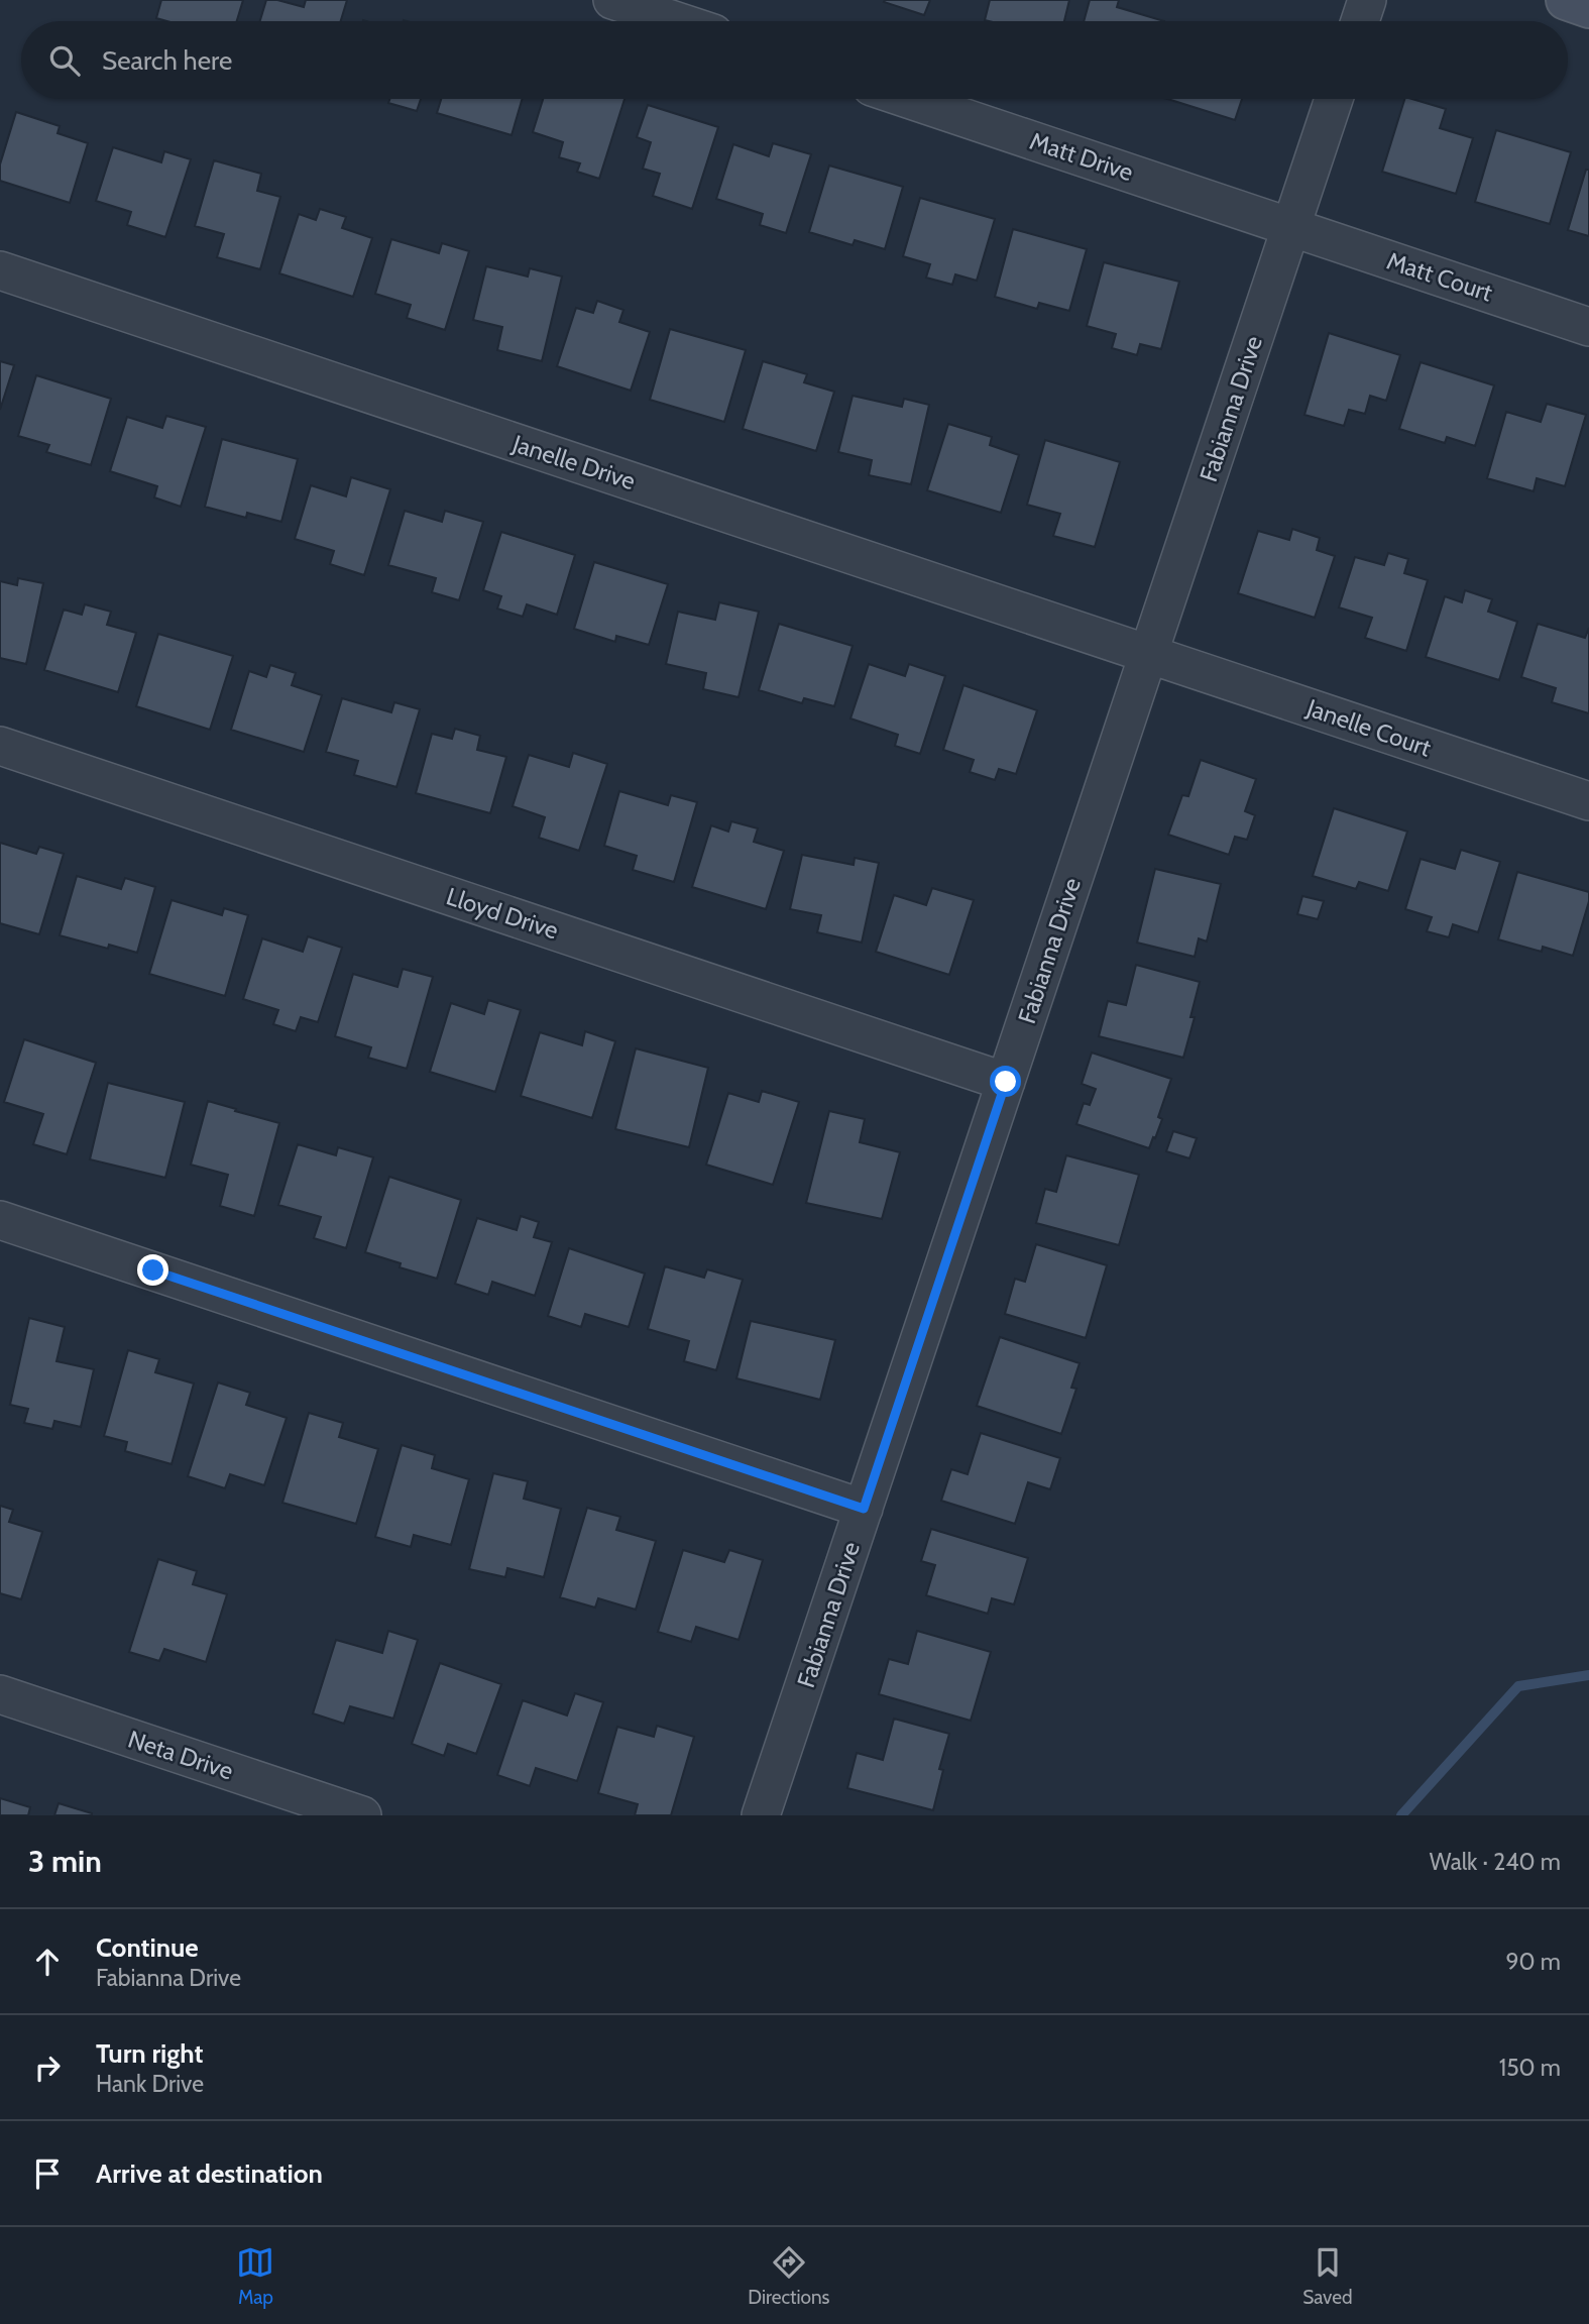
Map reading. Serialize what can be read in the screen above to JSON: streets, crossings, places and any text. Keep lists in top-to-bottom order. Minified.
{"streets":{"street":["Matt Drive","Matt Court","Fabianna Drive","Janelle Drive","Janelle Court","Lloyd Drive","Neta Drive"]},"crossings":[["Matt Drive","Matt Court"],["Matt Drive","Fabianna Drive"],["Matt Court","Fabianna Drive"],["Fabianna Drive","Janelle Drive"],["Fabianna Drive","Janelle Court"],["Fabianna Drive","Lloyd Drive"],["Janelle Drive","Janelle Court"]],"page":{"search":"Search here","heading":["3 min","Walk · 240 m"],"list":[["Continue","Fabianna Drive","90 m"],["Turn right","Hank Drive","150 m"],"Arrive at destination"],"nav":["Map","Directions","Saved"]}}
